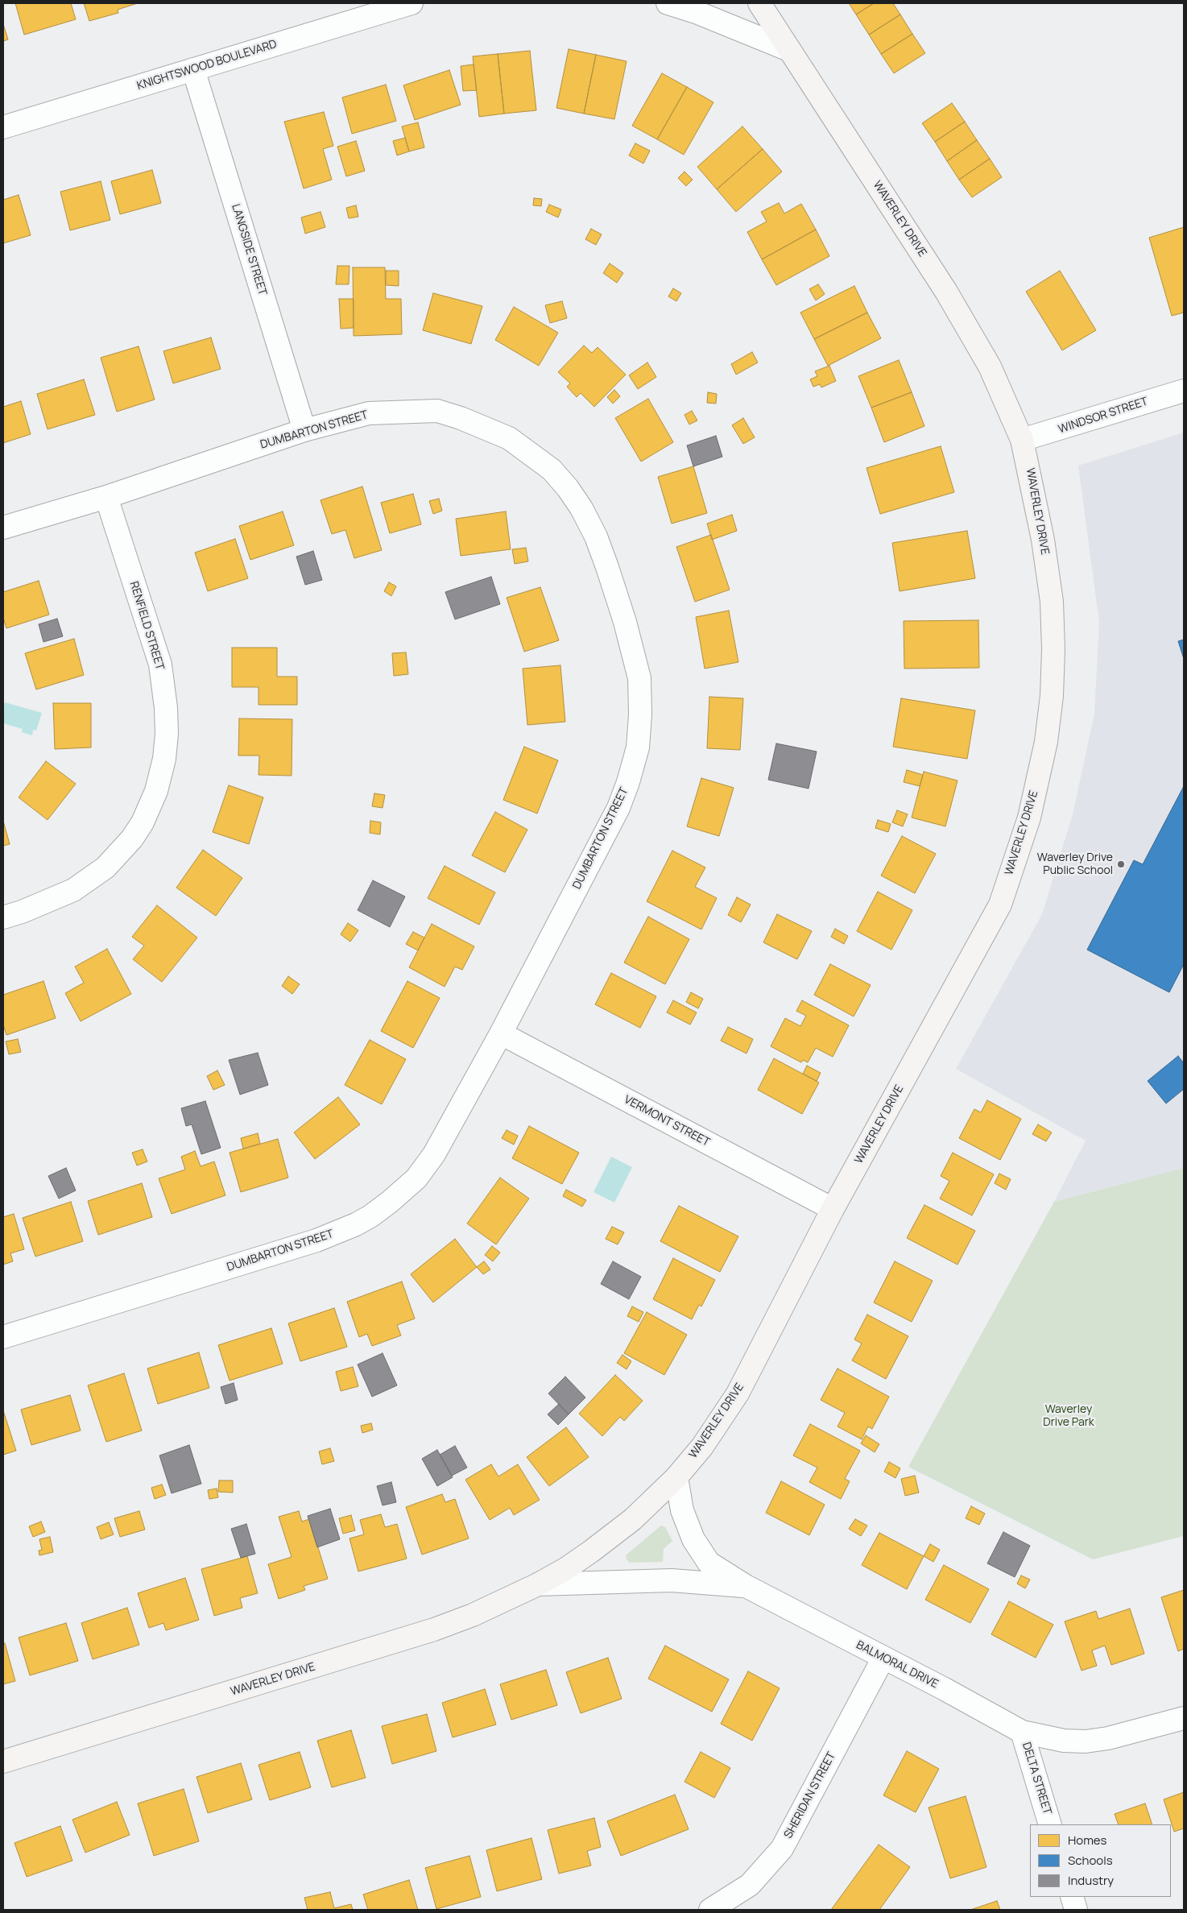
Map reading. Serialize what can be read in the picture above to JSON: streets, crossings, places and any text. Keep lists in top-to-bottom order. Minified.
{"streets":{"street":["KNIGHTSWOOD BOULEVARD","WAVERLEY DRIVE","LANGSIDE STREET","WINDSOR STREET","DUMBARTON STREET","RENFIELD STREET","VERMONT STREET","BALMORAL DRIVE","DELTA STREET","SHERIDAN STREET"]},"crossings":[["KNIGHTSWOOD BOULEVARD","LANGSIDE STREET"],["WAVERLEY DRIVE","WINDSOR STREET"],["WAVERLEY DRIVE","VERMONT STREET"],["WAVERLEY DRIVE","BALMORAL DRIVE"],["LANGSIDE STREET","DUMBARTON STREET"],["DUMBARTON STREET","RENFIELD STREET"],["DUMBARTON STREET","VERMONT STREET"],["BALMORAL DRIVE","DELTA STREET"],["BALMORAL DRIVE","SHERIDAN STREET"]],"parks":["Waverley Drive Park"],"places":["Waverley Drive Public School"],"legend":["Homes","Schools","Industry"]}
